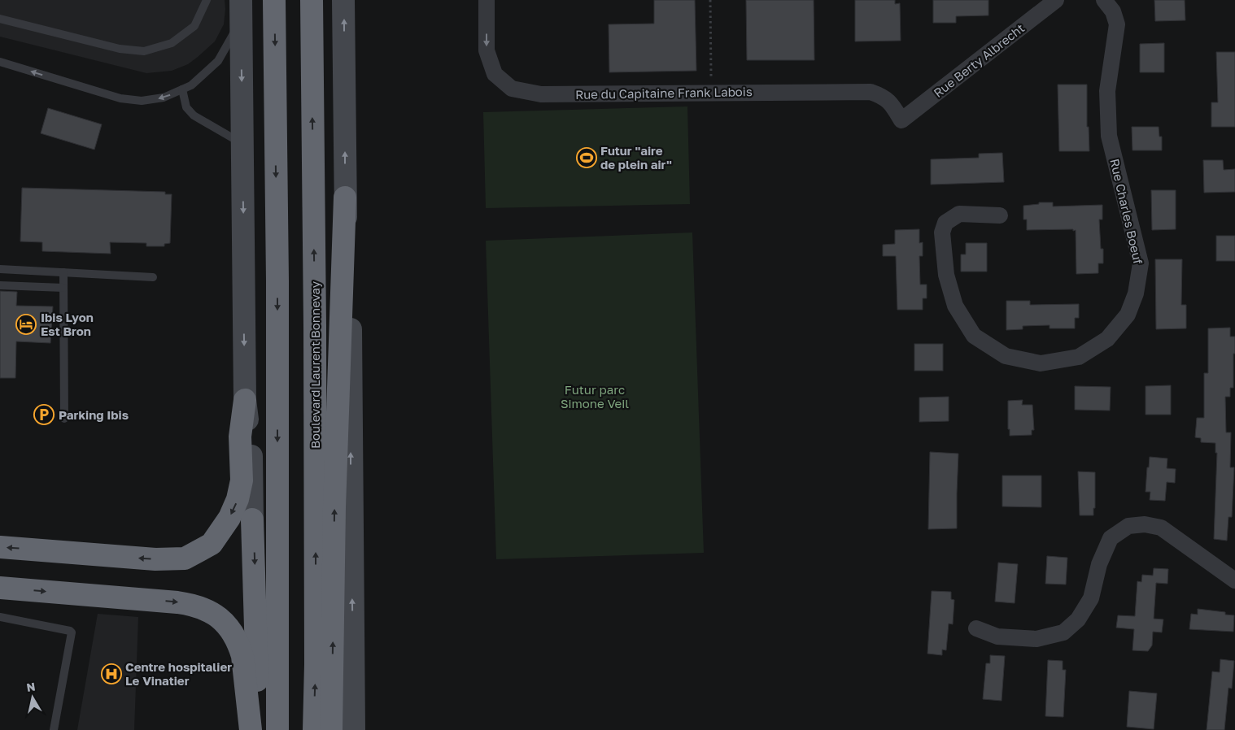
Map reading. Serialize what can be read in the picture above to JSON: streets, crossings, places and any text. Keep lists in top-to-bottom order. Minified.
{"streets":{"highway":["Boulevard Laurent Bonnevay"],"street":["Rue Berty Albrecht","Rue du Capitaine Frank Labois","Rue Charles Boeuf"]},"crossings":[["Rue Berty Albrecht","Rue du Capitaine Frank Labois"]],"one_way":["Rue du Capitaine Frank Labois"],"parks":["Futur parc Simone Veil"],"places":{"sports":["Futur \"aire de plein air\""],"hotel":["Ibis Lyon Est Bron"],"parking":["Parking Ibis"],"hospital":["Centre hospitalier Le Vinatier"]},"north":"top"}
